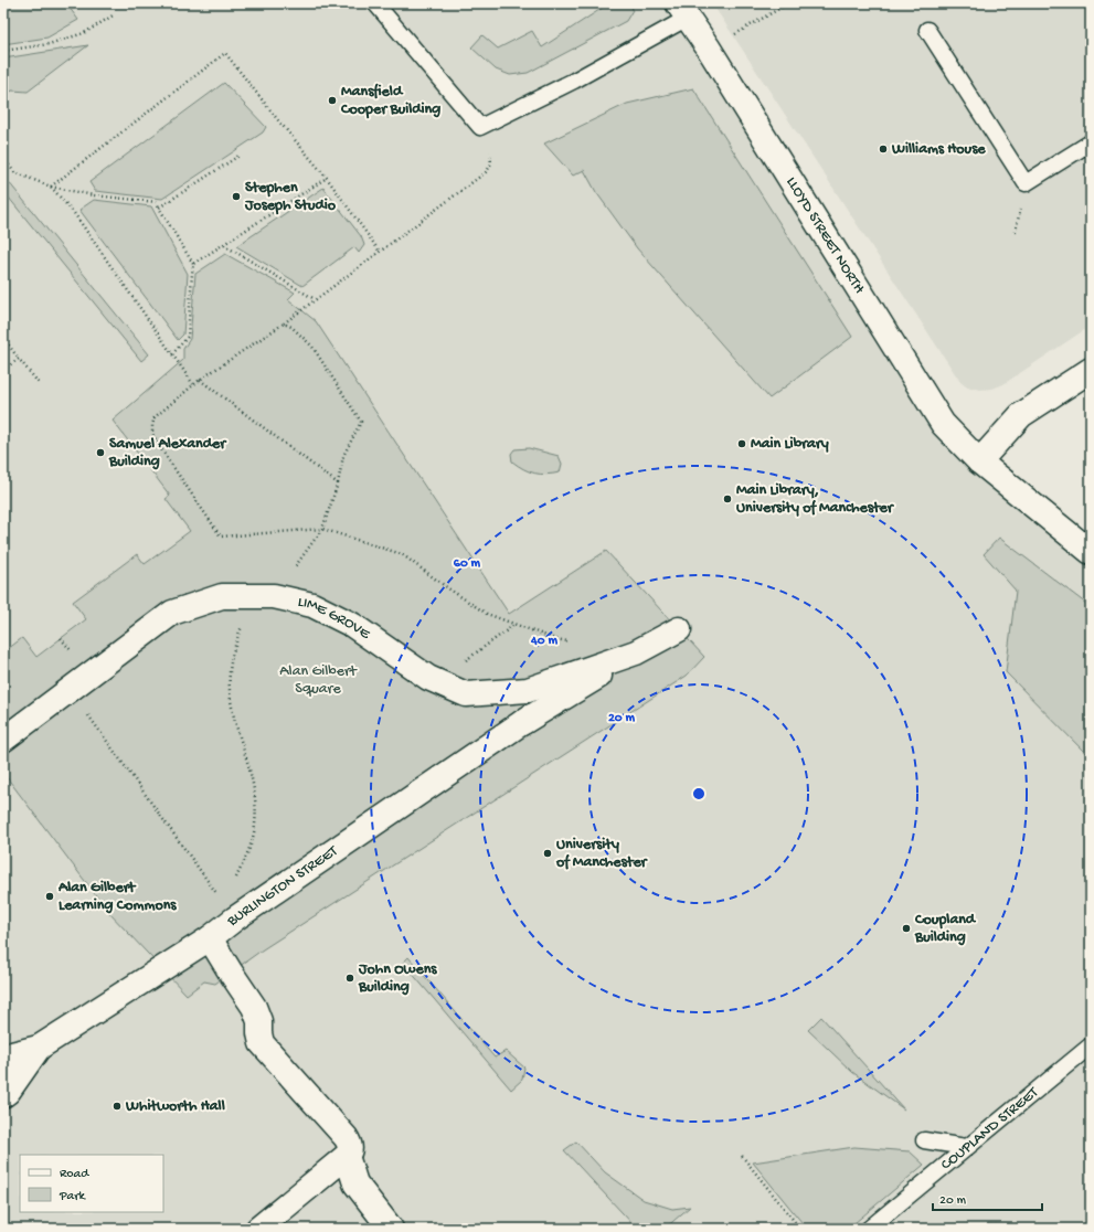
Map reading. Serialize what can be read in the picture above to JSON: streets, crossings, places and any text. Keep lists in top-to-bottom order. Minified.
{"streets":{"street":["LLOYD STREET NORTH","LIME GROVE","BURLINGTON STREET"],"lane":["COUPLAND STREET"]},"crossings":[["LIME GROVE","BURLINGTON STREET"]],"parks":["Alan Gilbert Square"],"places":["Mansfield Cooper Building","Williams House","Stephen Joseph Studio","Main Library","Samuel Alexander Building","Main Library, University of Manchester","University of Manchester","Alan Gilbert Learning Commons","Coupland Building","John Owens Building","Whitworth Hall"],"legend":["Road","Park"],"scale_bar":"20 m","rings":["60 m","40 m","20 m"]}
